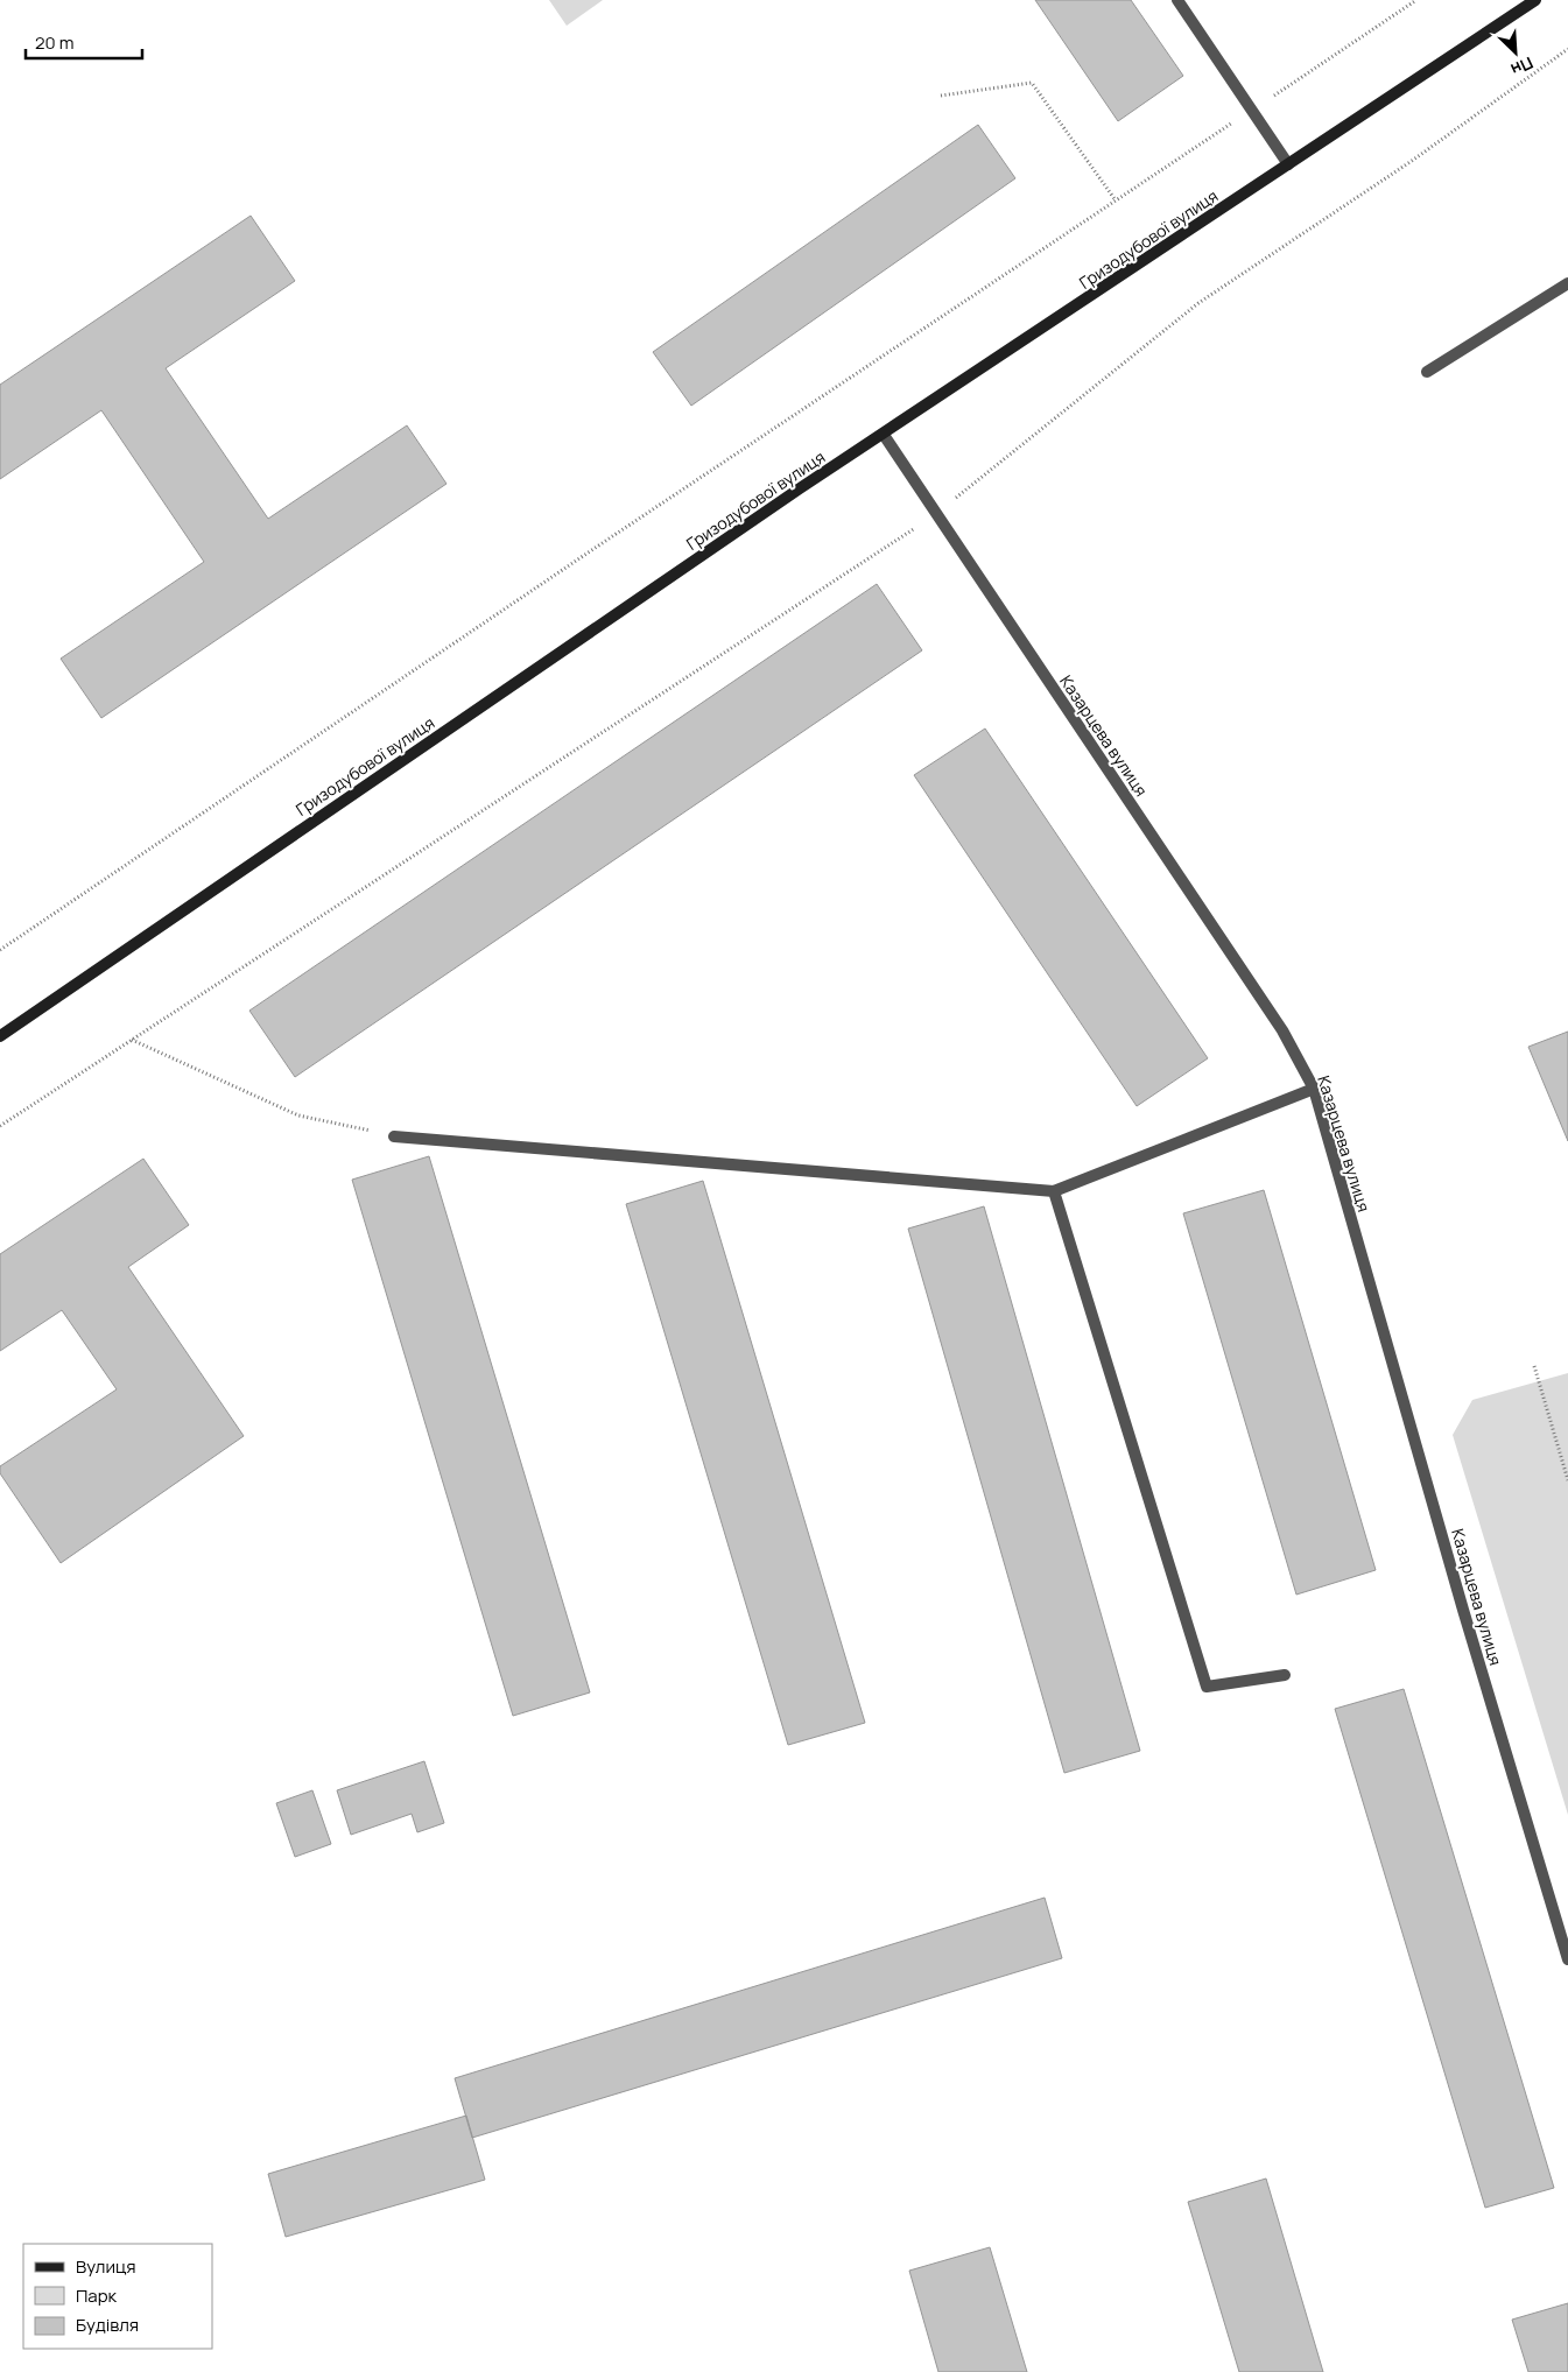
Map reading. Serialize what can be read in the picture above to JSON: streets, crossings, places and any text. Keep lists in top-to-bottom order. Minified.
{"streets":{"street":["Гризодубової вулиця","Казарцева вулиця"]},"crossings":[["Гризодубової вулиця","Казарцева вулиця"]],"legend":["Вулиця","Парк","Будівля"],"scale_bar":"20 m","north":"bottom right"}
